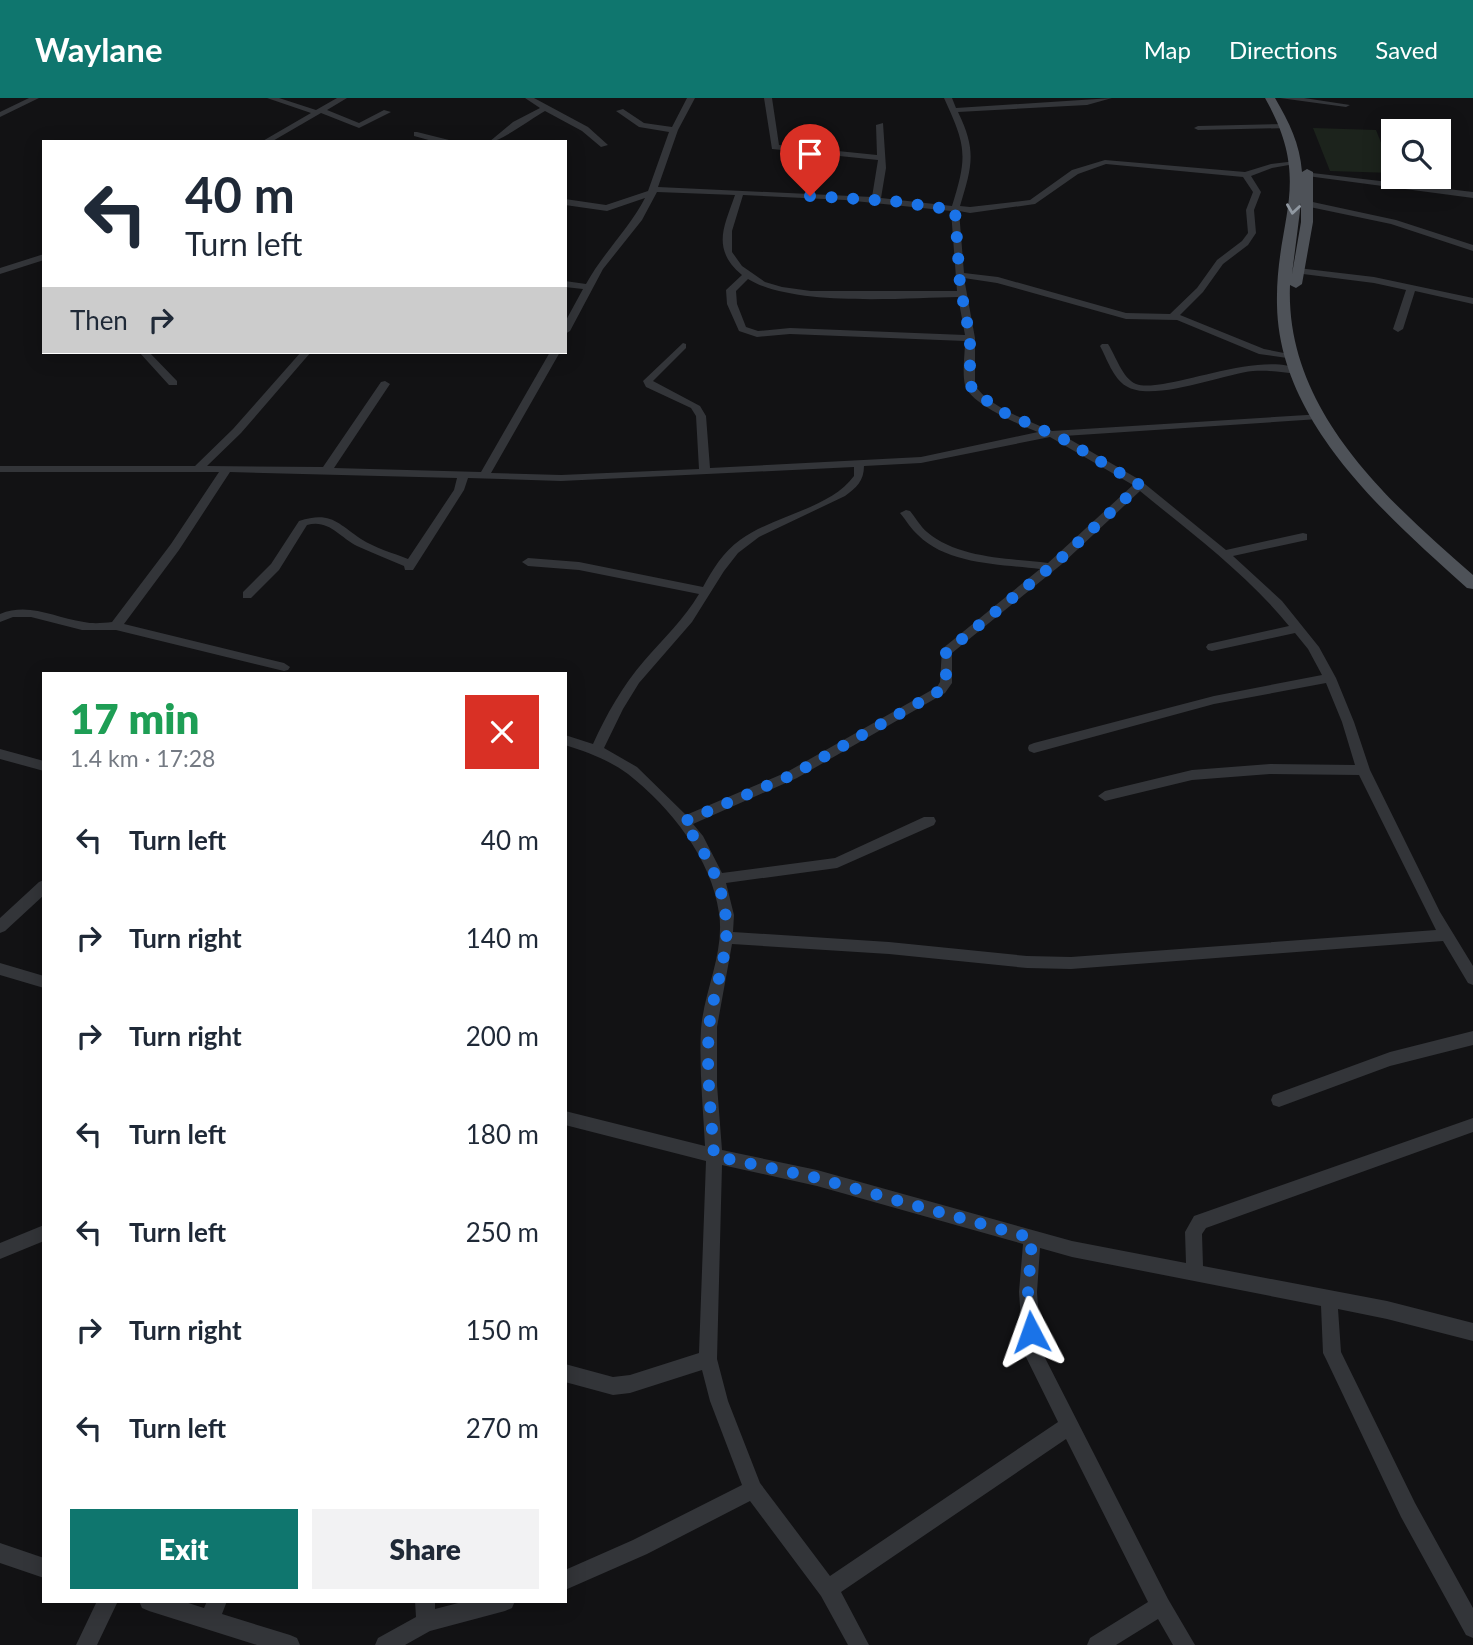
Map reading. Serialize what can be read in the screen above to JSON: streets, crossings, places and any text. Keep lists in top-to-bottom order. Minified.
{"page":{"header":"Waylane","nav":["Map","Directions","Saved"],"turn":["40 m","Turn left"],"then":"Then","heading":["17 min","1.4 km · 17:28"],"list":[{"name":"Turn left","value":"40 m"},{"name":"Turn right","value":"140 m"},{"name":"Turn right","value":"200 m"},{"name":"Turn left","value":"180 m"},{"name":"Turn left","value":"250 m"},{"name":"Turn right","value":"150 m"},{"name":"Turn left","value":"270 m"}],"buttons":["Exit","Share"]}}
